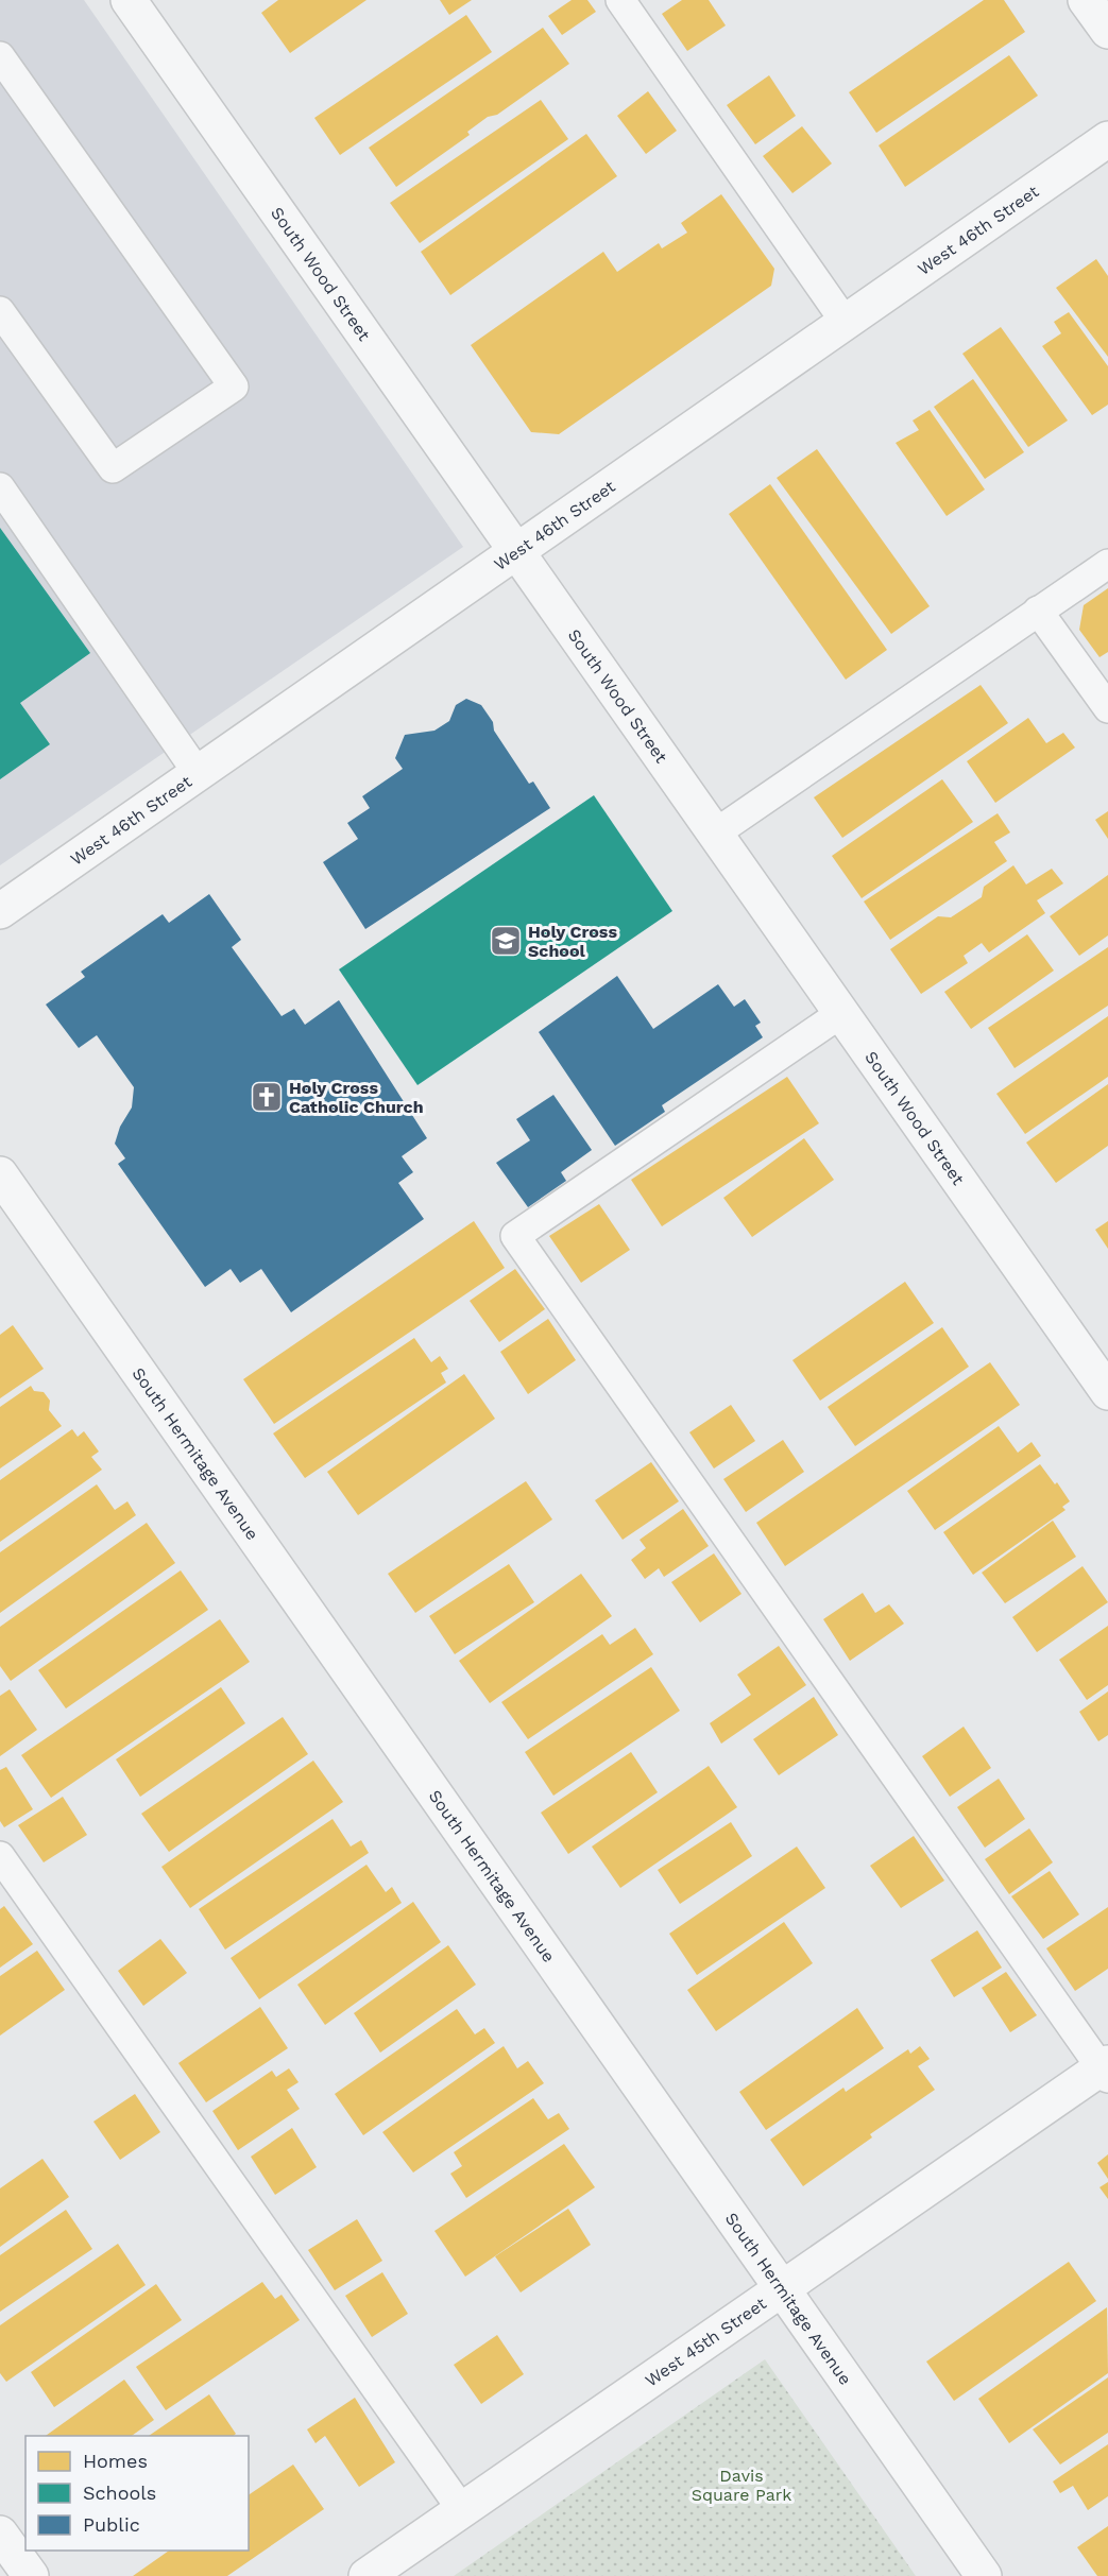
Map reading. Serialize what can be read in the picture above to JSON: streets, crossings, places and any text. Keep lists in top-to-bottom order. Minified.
{"streets":{"street":["West 46th Street","South Wood Street","South Hermitage Avenue","West 45th Street"]},"crossings":[["West 46th Street","South Wood Street"],["South Hermitage Avenue","West 45th Street"]],"parks":["Davis Square Park"],"places":{"school or university":["Holy Cross School"],"church":["Holy Cross Catholic Church"]},"legend":["Homes","Schools","Public"]}
